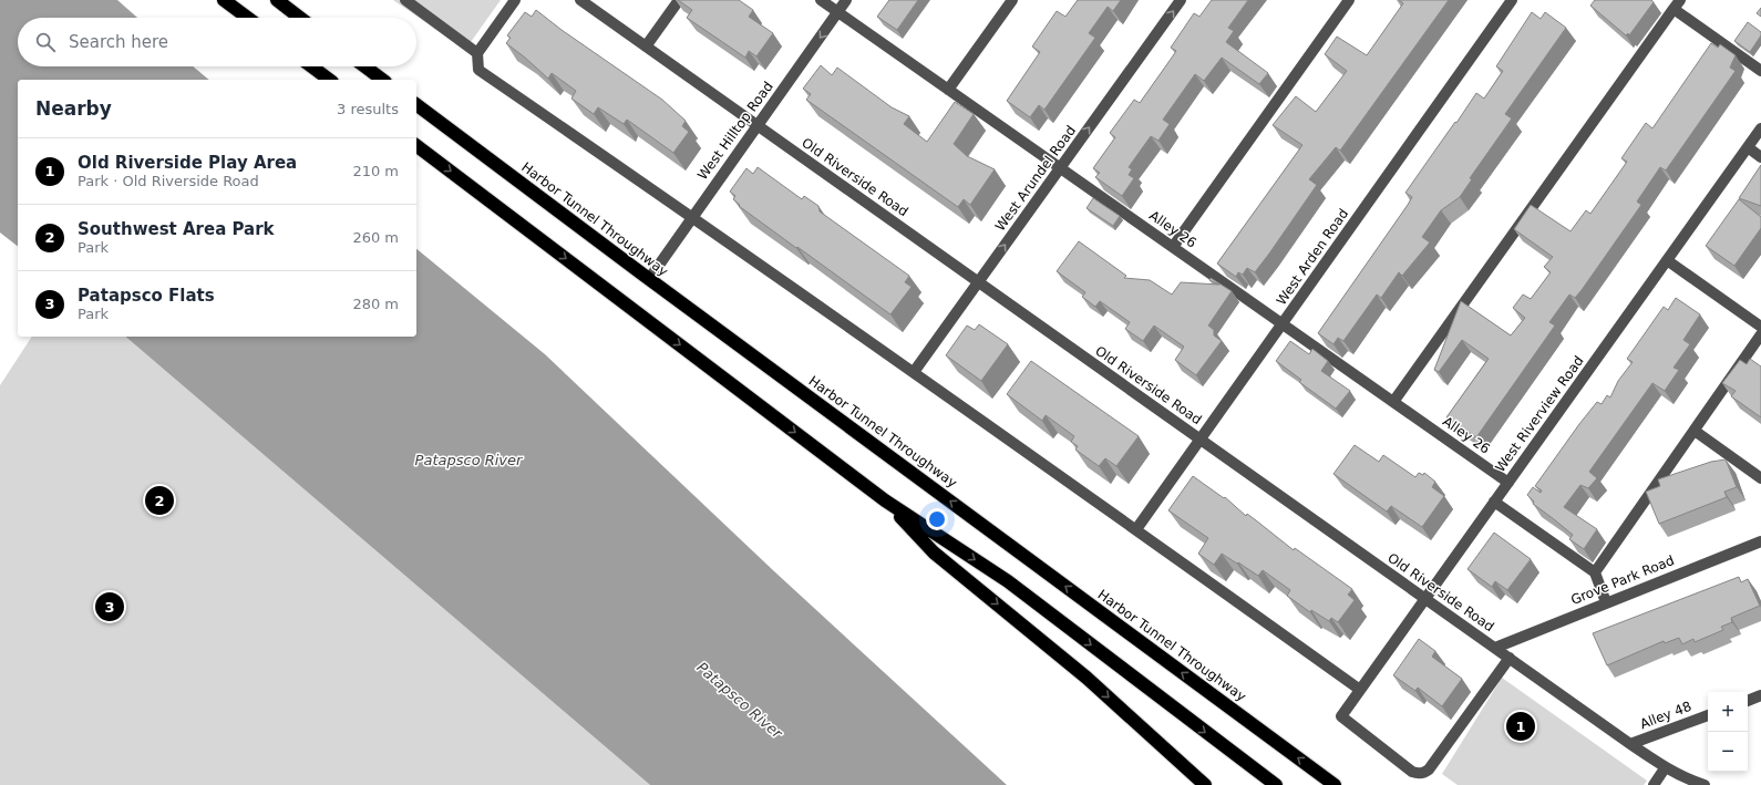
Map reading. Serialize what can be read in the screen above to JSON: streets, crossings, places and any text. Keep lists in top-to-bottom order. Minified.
{"streets":{"highway":["Harbor Tunnel Throughway"],"street":["West Hilltop Road","Old Riverside Road","West Arundel Road","Alley 26","West Arden Road","West Riverview Road","Grove Park Road","Alley 48"]},"crossings":[["West Hilltop Road","Old Riverside Road"],["West Hilltop Road","Harbor Tunnel Throughway"],["West Hilltop Road","Alley 26"],["Old Riverside Road","West Arundel Road"],["Old Riverside Road","West Arden Road"],["Old Riverside Road","West Riverview Road"],["Old Riverside Road","Grove Park Road"],["Old Riverside Road","Alley 48"],["West Arundel Road","Alley 26"],["Alley 26","West Arden Road"],["Alley 26","West Riverview Road"]],"one_way":["West Hilltop Road","West Arundel Road"],"water":["Patapsco River"],"page":{"search":"Search here","heading":["Nearby","3 results"],"list":[{"mark":"1","name":"Old Riverside Play Area","note":"Park · Old Riverside Road","value":"210 m"},{"mark":"2","name":"Southwest Area Park","note":"Park","value":"260 m"},{"mark":"3","name":"Patapsco Flats","note":"Park","value":"280 m"}],"pins":["2","3","1"],"map_buttons":["+","−"]}}
